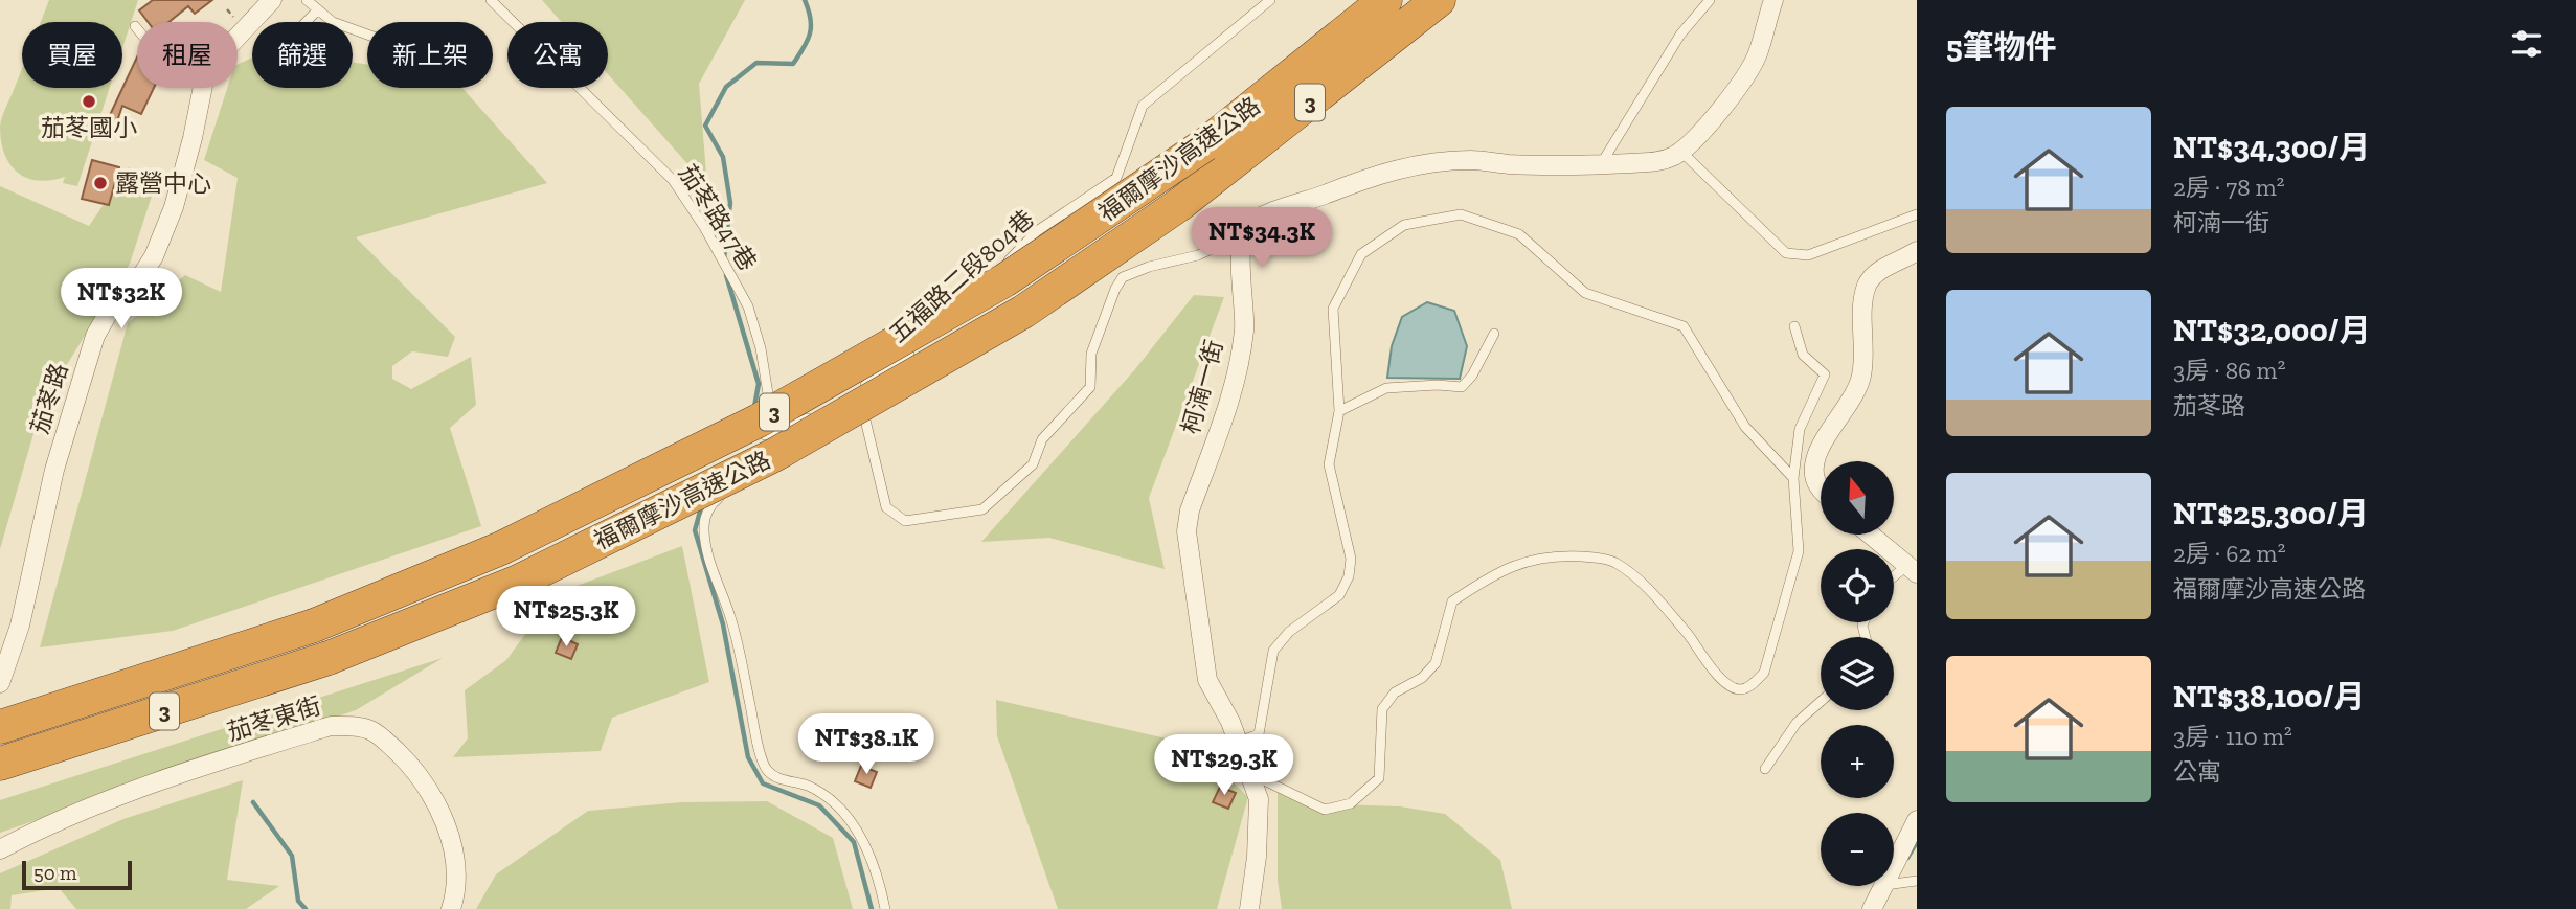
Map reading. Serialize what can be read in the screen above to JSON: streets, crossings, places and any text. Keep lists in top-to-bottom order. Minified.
{"streets":{"highway":["3","福爾摩沙高速公路"],"street":["柯湳一街","茄苳路","茄苳東街"],"lane":["茄苳路47巷","五福路二段804巷"]},"places":["茄苳國小","露營中心"],"scale_bar":"50 m","north":"top","page":{"heading":"5筆物件","chip":["買屋","租屋","篩選","新上架","公寓"],"list":[{"name":"NT$34,300/月","note":"2房 · 78 m² · 柯湳一街"},{"name":"NT$32,000/月","note":"3房 · 86 m² · 茄苳路"},{"name":"NT$25,300/月","note":"2房 · 62 m² · 福爾摩沙高速公路"},{"name":"NT$38,100/月","note":"3房 · 110 m² · 公寓"}],"price":["NT$34.3K","NT$32K","NT$25.3K","NT$38.1K","NT$29.3K"],"map_buttons":["+","−"],"scale":"50 m"}}
